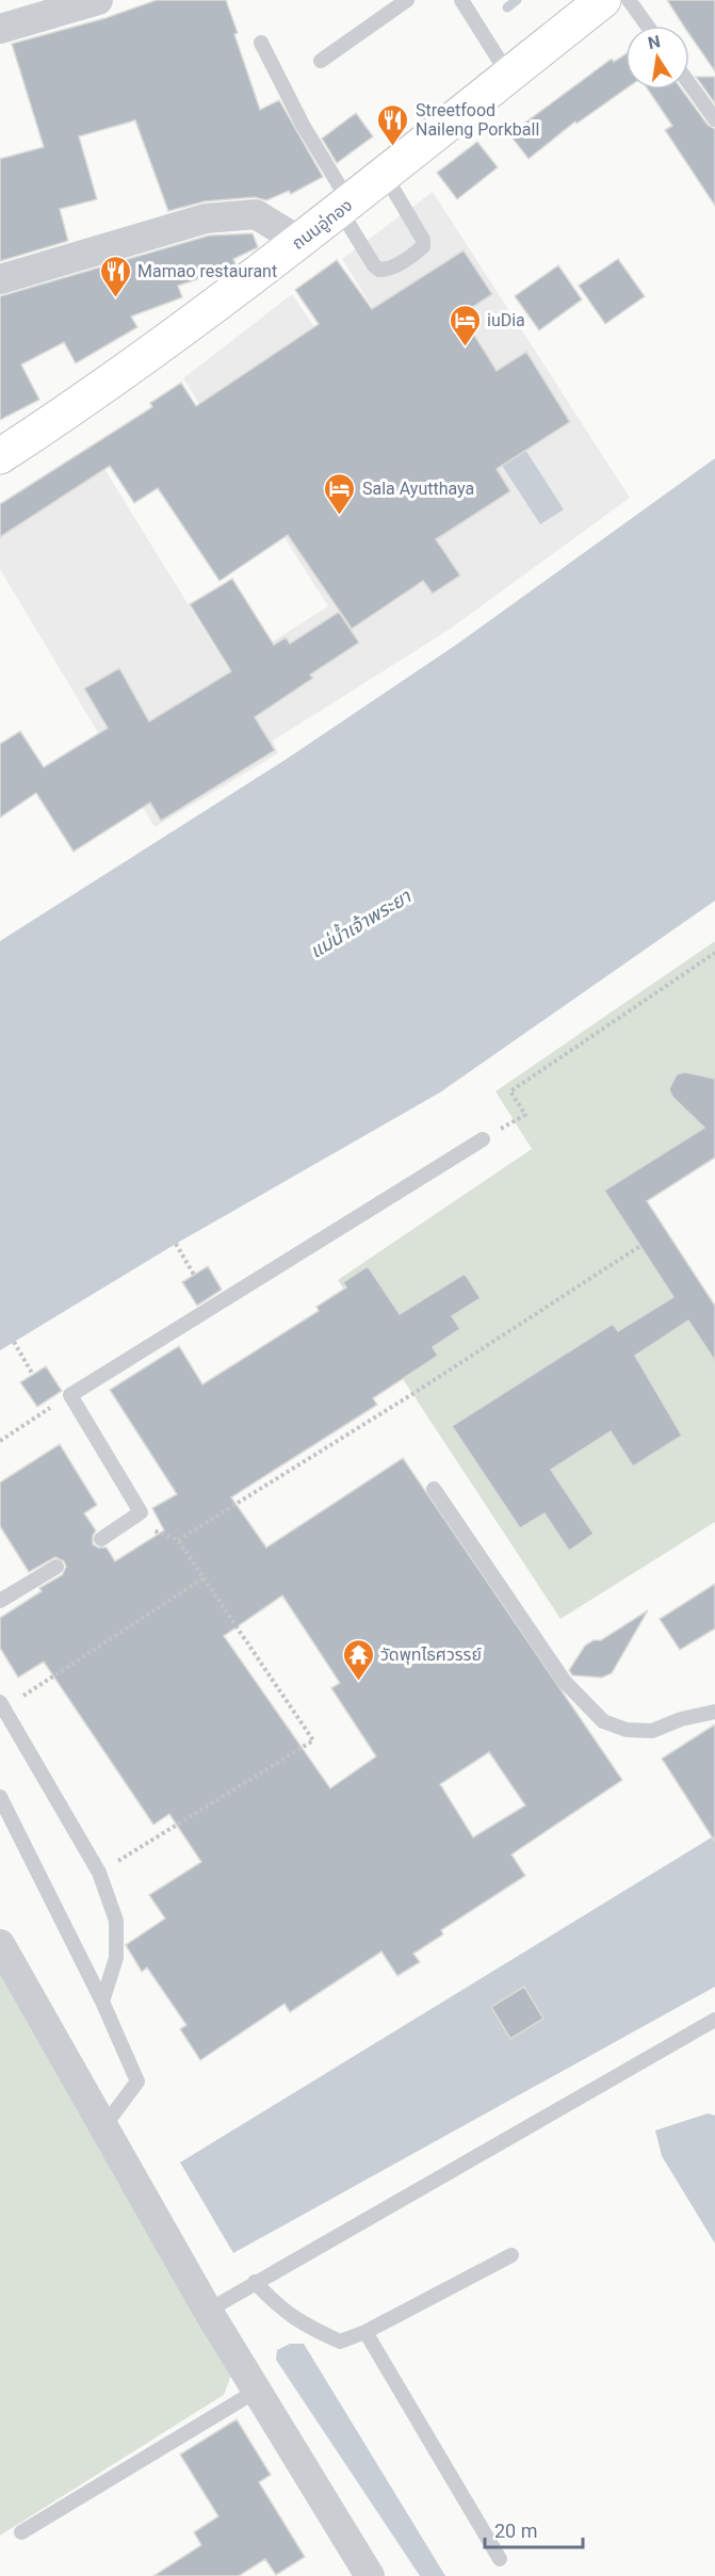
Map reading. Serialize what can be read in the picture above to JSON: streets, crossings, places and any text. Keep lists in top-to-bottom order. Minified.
{"streets":{"main road":["ถนนอู่ทอง"]},"water":["แม่น้ำเจ้าพระยา"],"places":{"restaurant":["Streetfood Naileng Porkball","Mamao restaurant"],"hotel":["iuDia","Sala Ayutthaya"],"temple":["วัดพุทไธศวรรย์"]},"scale_bar":"20 m","north":"top"}
